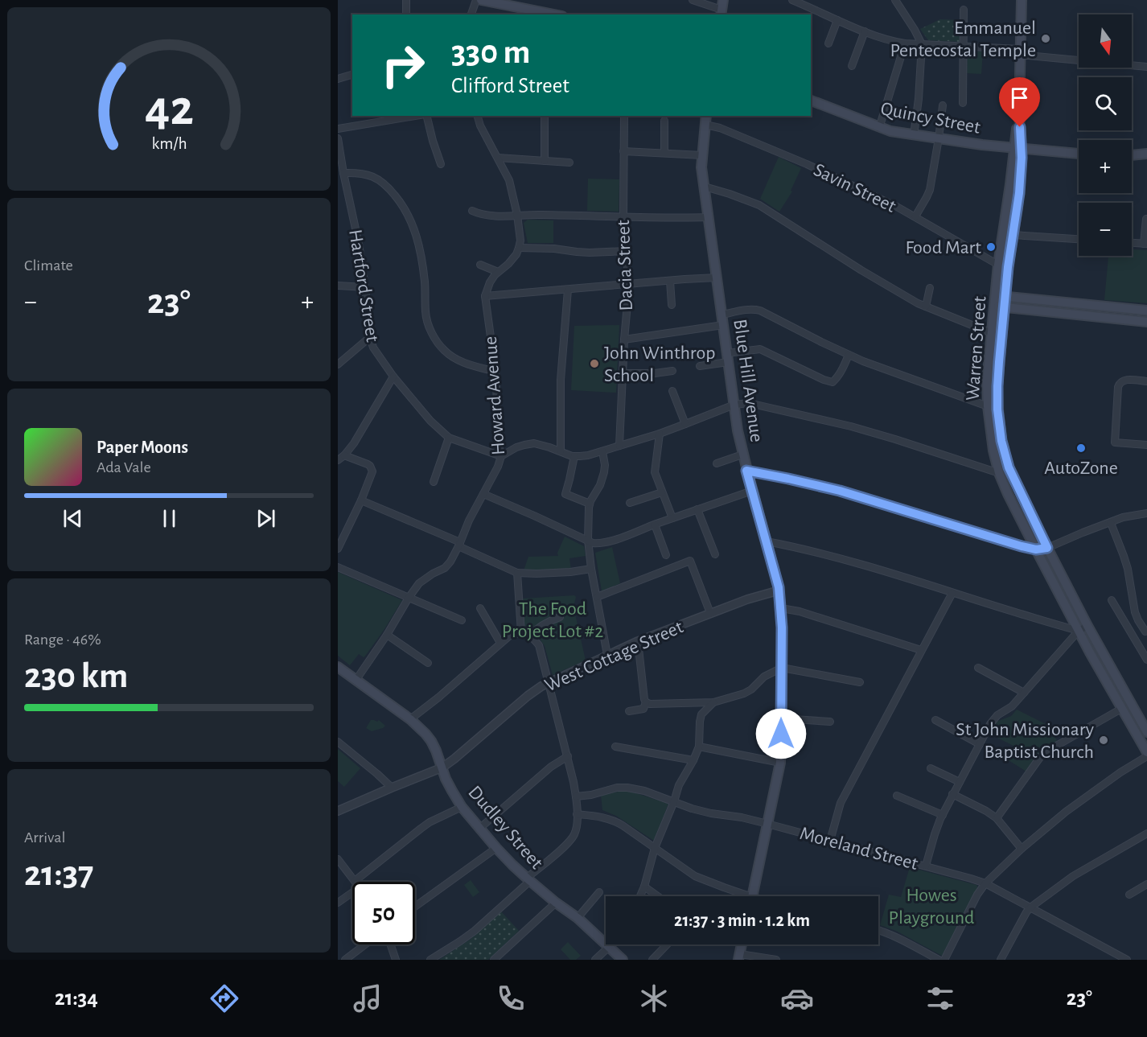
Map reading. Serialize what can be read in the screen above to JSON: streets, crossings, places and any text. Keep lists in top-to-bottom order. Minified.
{"streets":{"main road":["Quincy Street","Warren Street","Blue Hill Avenue","Dudley Street"],"street":["Savin Street","Dacia Street","Hartford Street","Howard Avenue","West Cottage Street","Moreland Street"]},"crossings":[["Quincy Street","Warren Street"],["Savin Street","Warren Street"],["Savin Street","Blue Hill Avenue"],["Hartford Street","Howard Avenue"],["Blue Hill Avenue","West Cottage Street"],["Blue Hill Avenue","Moreland Street"],["Howard Avenue","Dudley Street"],["West Cottage Street","Dudley Street"]],"parks":["The Food Project Lot #2","Howes Playground"],"places":["Emmanuel Pentecostal Temple","Food Mart","John Winthrop School","AutoZone","St John Missionary Baptist Church"],"north":"bottom","page":{"map_buttons":["+","−"],"turn":["330 m","Clifford Street"],"tile":["Climate",["Range · 46%","230 km"],["Arrival","21:37"]],"heat":["−","23°","+"],"song":["Paper Moons","Ada Vale"],"limit":"50","trip":"21:37 · 3 min · 1.2 km","tabs":["21:34","23°"],"gauge":["42","km/h"]}}
